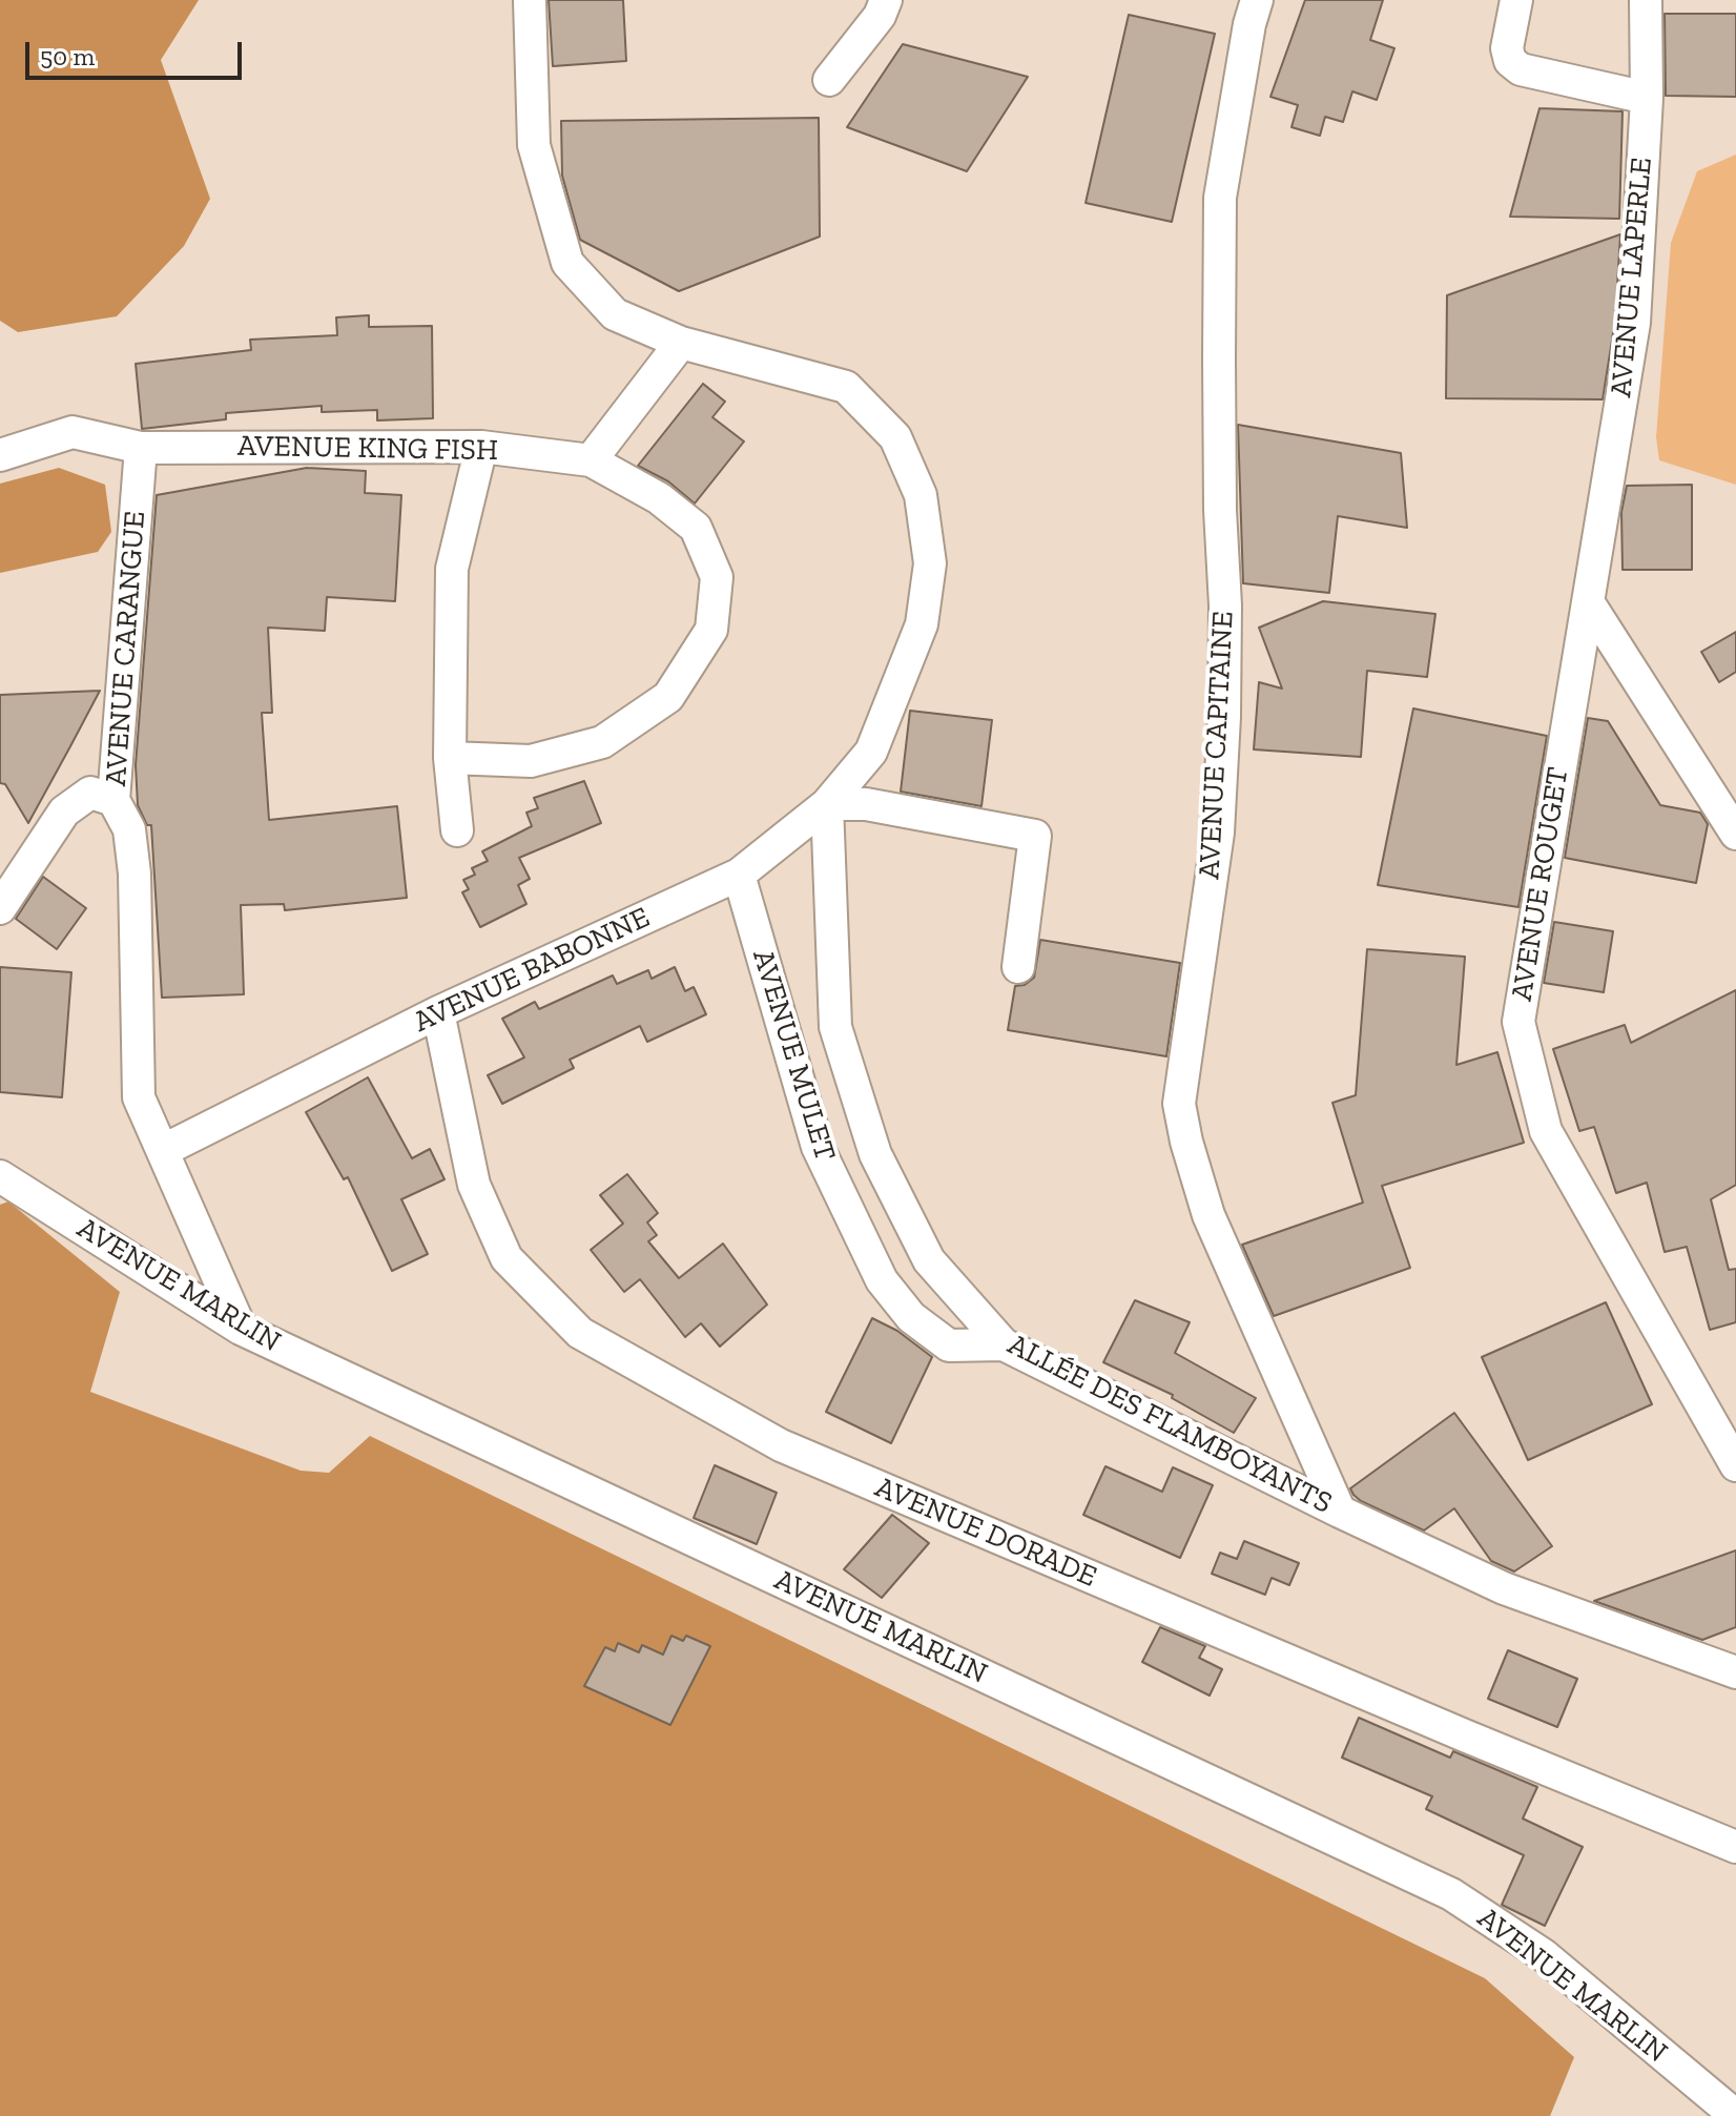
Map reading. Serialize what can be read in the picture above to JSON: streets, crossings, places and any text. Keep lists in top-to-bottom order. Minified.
{"streets":{"street":["AVENUE LAPERLE","AVENUE KING FISH","AVENUE CARANGUE","AVENUE CAPITAINE","AVENUE ROUGET","AVENUE BABONNE","AVENUE MULET","AVENUE MARLIN","ALLÉE DES FLAMBOYANTS","AVENUE DORADE"]},"crossings":[["AVENUE LAPERLE","AVENUE ROUGET"],["AVENUE KING FISH","AVENUE CARANGUE"],["AVENUE CARANGUE","AVENUE BABONNE"],["AVENUE CARANGUE","AVENUE MARLIN"],["AVENUE CAPITAINE","ALLÉE DES FLAMBOYANTS"],["AVENUE BABONNE","AVENUE MULET"],["AVENUE BABONNE","ALLÉE DES FLAMBOYANTS"],["AVENUE BABONNE","AVENUE DORADE"],["AVENUE MULET","ALLÉE DES FLAMBOYANTS"]],"scale_bar":"50 m"}
